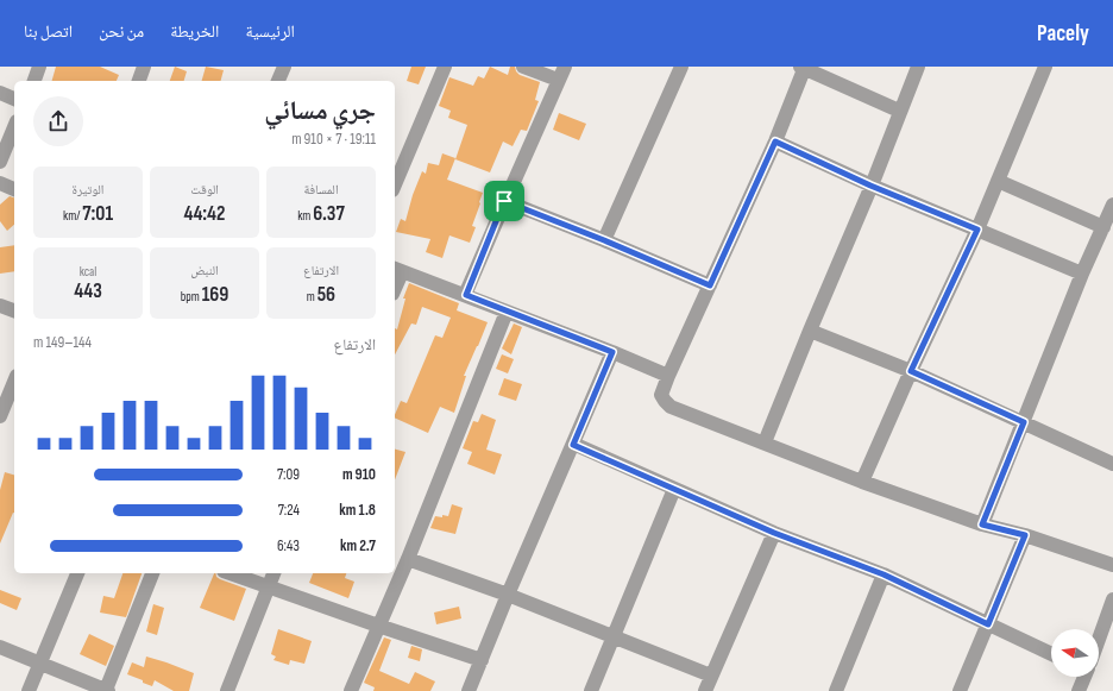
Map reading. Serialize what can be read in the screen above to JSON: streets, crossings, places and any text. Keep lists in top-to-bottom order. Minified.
{"north":"left","page":{"header":"Pacely","nav":["الرئيسية","الخريطة","من نحن","اتصل بنا"],"heading":["جري مسائي","19:11 · 7 × 910 m"],"stats":[["المسافة","6.37 km"],["الوقت","44:42"],["الوتيرة","7:01 /km"],["الارتفاع","56 m"],["النبض","169 bpm"],["kcal","443"]],"chart":["الارتفاع","144–149 m"],"list":[{"name":"910 m","note":"7:09"},{"name":"1.8 km","note":"7:24"},{"name":"2.7 km","note":"6:43"}]}}
